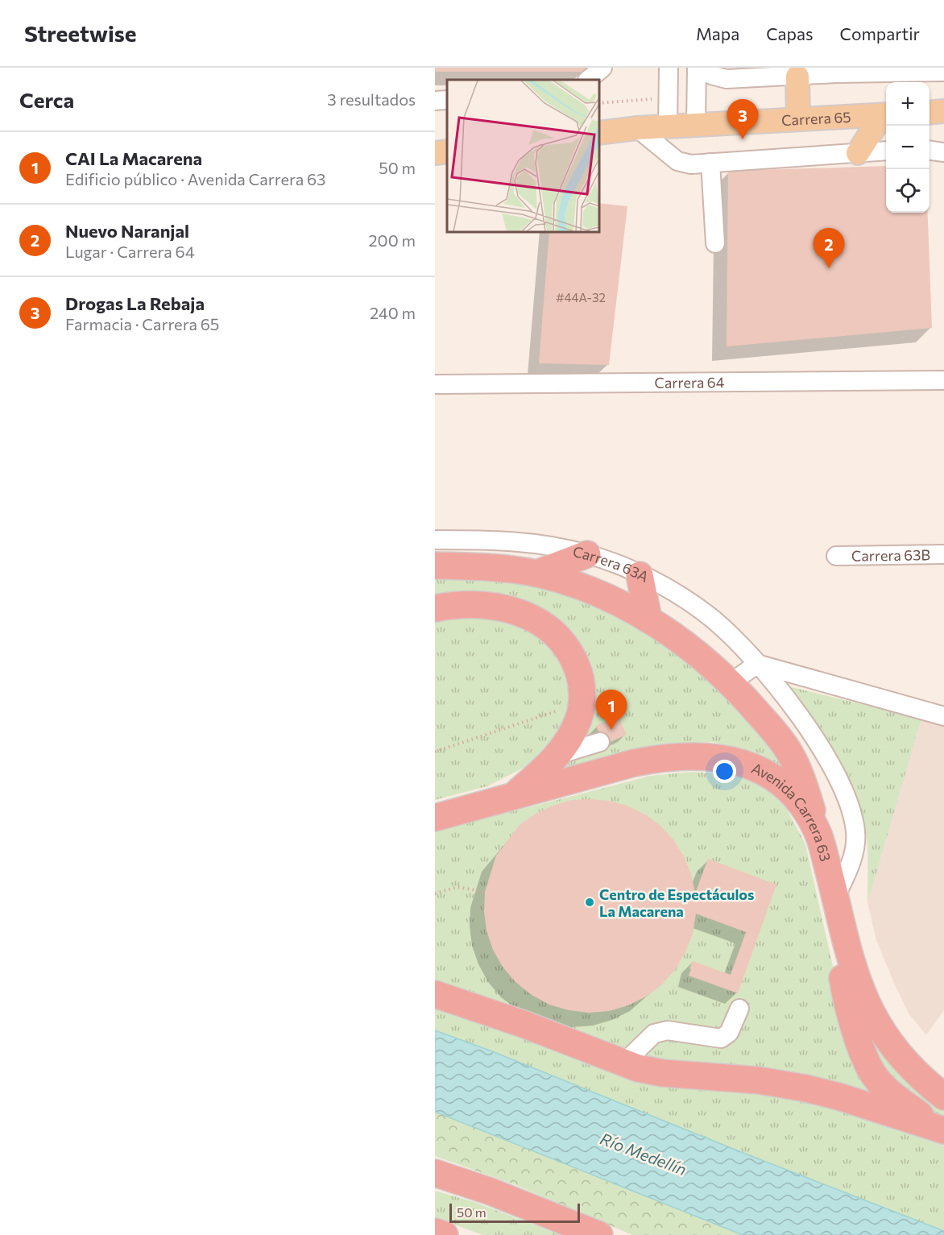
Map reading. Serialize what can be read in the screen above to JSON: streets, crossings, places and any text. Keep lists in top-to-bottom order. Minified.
{"streets":{"highway":["Avenida Carrera 63"],"main road":["Carrera 65"],"street":["Carrera 64","Carrera 63B","Carrera 63A"]},"crossings":[["Carrera 63A","Avenida Carrera 63"]],"water":["Río Medellín"],"places":["Centro de Espectáculos La Macarena"],"house_numbers":["#44A-32"],"scale_bar":"50 m","page":{"header":"Streetwise","nav":["Mapa","Capas","Compartir"],"heading":["Cerca","3 resultados"],"map_buttons":["+","−"],"pins":["3","2","1"],"list":[{"mark":"1","name":"CAI La Macarena","note":"Edificio público · Avenida Carrera 63","value":"50 m"},{"mark":"2","name":"Nuevo Naranjal","note":"Lugar · Carrera 64","value":"200 m"},{"mark":"3","name":"Drogas La Rebaja","note":"Farmacia · Carrera 65","value":"240 m"}],"scale":"50 m"}}
